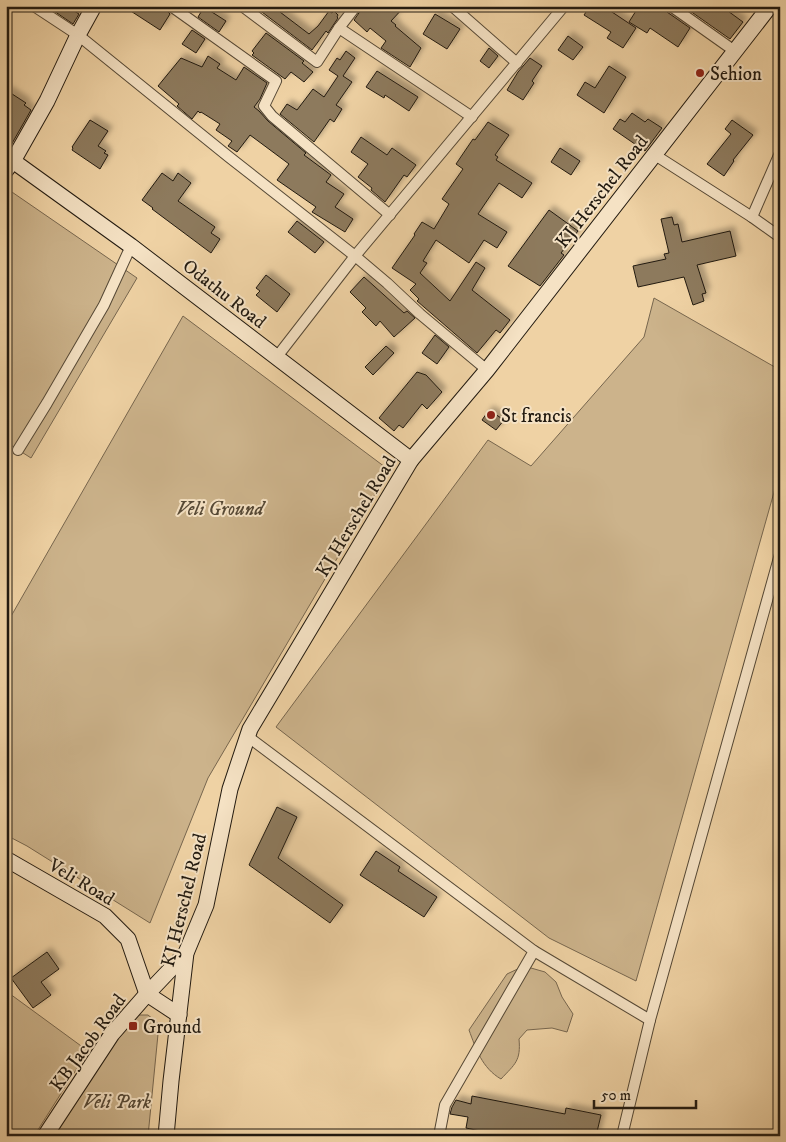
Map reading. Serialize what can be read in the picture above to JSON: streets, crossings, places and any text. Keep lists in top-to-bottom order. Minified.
{"streets":{"main road":["KJ Herschel Road","Odathu Road","Veli Road","KB Jacob Road"]},"crossings":[["KJ Herschel Road","Odathu Road"],["KJ Herschel Road","KB Jacob Road"],["Veli Road","KB Jacob Road"]],"parks":["Veli Ground","Veli Park"],"places":{"other":["Sehion","St francis"],"transit":["Ground"]},"scale_bar":"50 m"}
